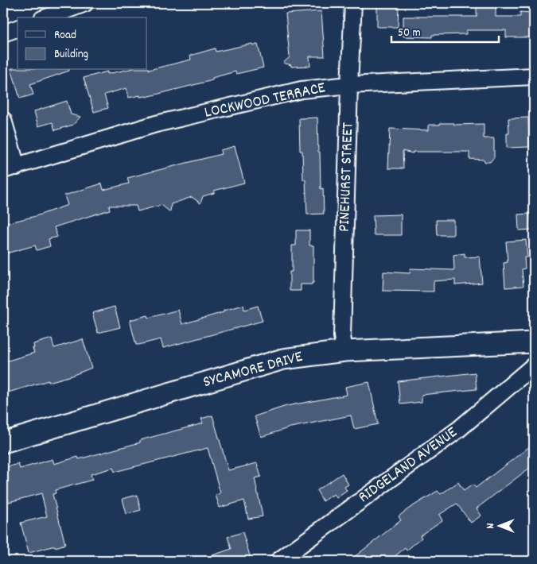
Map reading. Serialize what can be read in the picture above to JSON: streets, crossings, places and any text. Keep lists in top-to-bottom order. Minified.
{"streets":{"street":["LOCKWOOD TERRACE","PINEHURST STREET","SYCAMORE DRIVE","RIDGELAND AVENUE"]},"crossings":[["LOCKWOOD TERRACE","PINEHURST STREET"],["PINEHURST STREET","SYCAMORE DRIVE"]],"legend":["Road","Building"],"scale_bar":"50 m","north":"left"}
